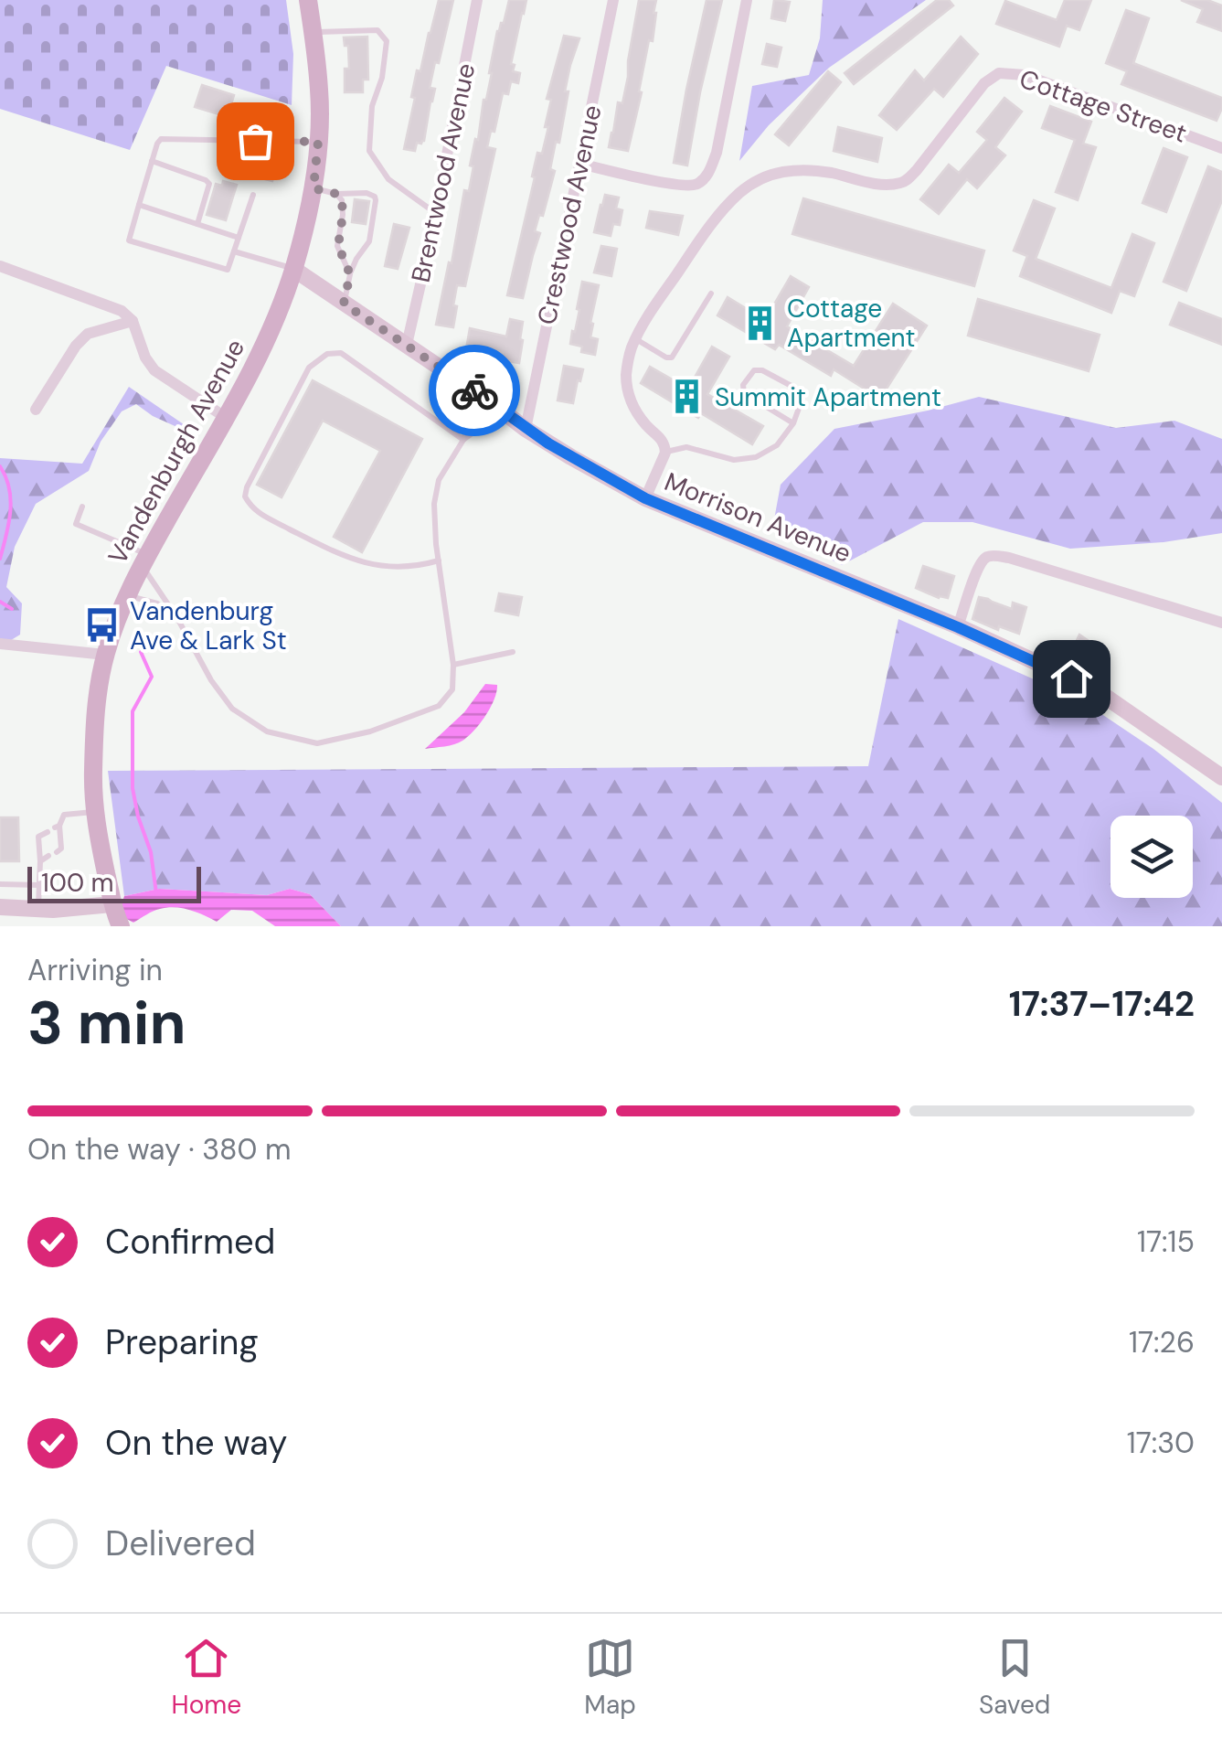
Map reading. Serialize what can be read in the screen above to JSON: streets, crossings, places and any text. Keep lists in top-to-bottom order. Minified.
{"streets":{"main road":["Vandenburgh Avenue"],"street":["Cottage Street","Brentwood Avenue","Crestwood Avenue","Morrison Avenue"]},"crossings":[["Brentwood Avenue","Morrison Avenue"],["Crestwood Avenue","Morrison Avenue"],["Vandenburgh Avenue","Morrison Avenue"]],"places":{"building":["Cottage Apartment","Summit Apartment"],"bus stop":["Vandenburg Ave & Lark St"]},"scale_bar":"100 m","page":{"scale":"100 m","heading":["3 min","Arriving in","17:37–17:42"],"bar":"On the way · 380 m","list":[["Confirmed","17:15"],["Preparing","17:26"],["On the way","17:30"],"Delivered"],"tabs":["Home","Map","Saved"]}}
